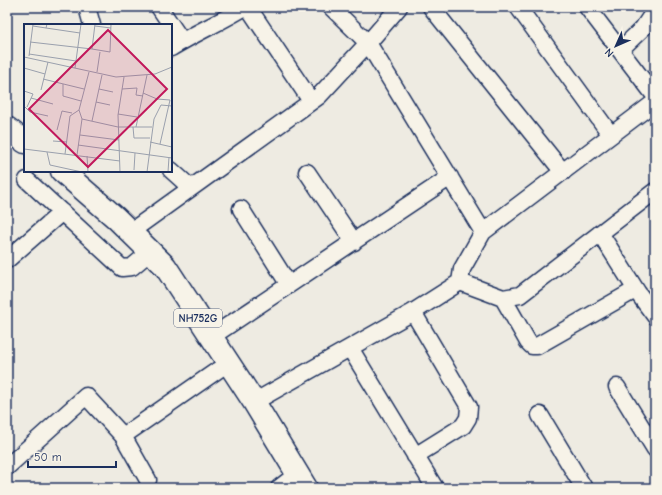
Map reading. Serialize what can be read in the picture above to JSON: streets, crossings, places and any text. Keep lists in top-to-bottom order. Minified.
{"streets":{"highway":["NH752G"]},"scale_bar":"50 m","north":"bottom left"}
